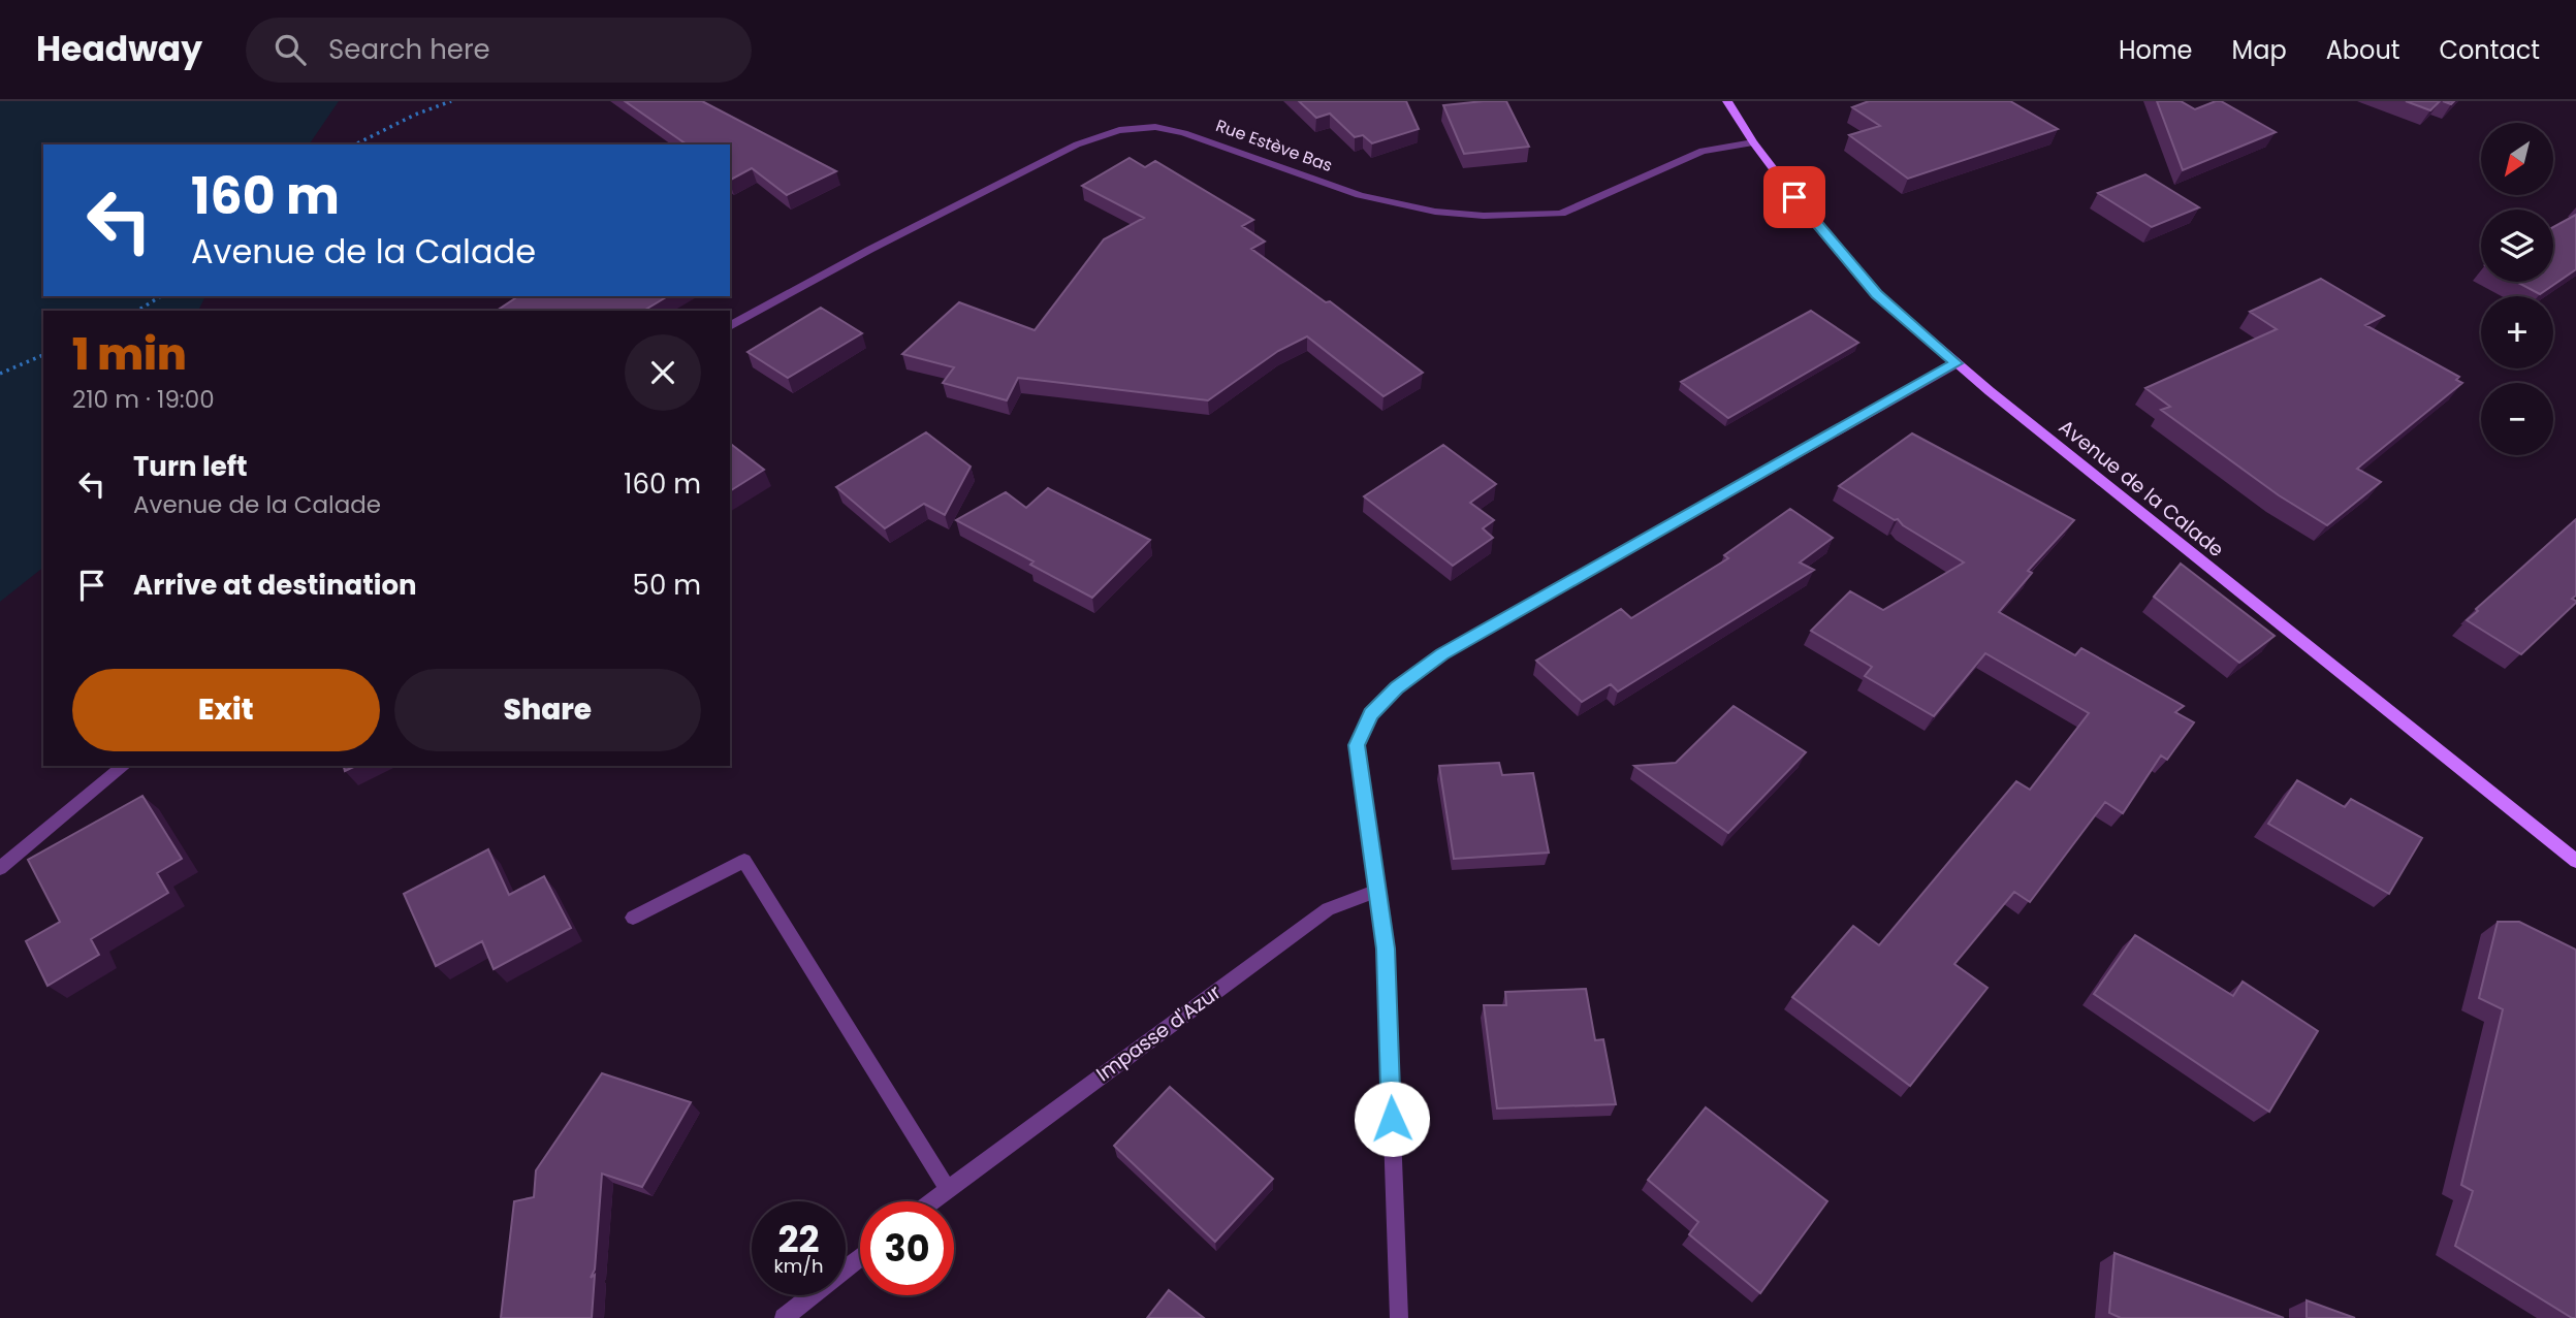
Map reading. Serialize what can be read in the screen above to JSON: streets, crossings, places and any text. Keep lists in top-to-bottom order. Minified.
{"streets":{"street":["Rue Estève Bas","Avenue de la Calade","Impasse d'Azur"]},"crossings":[["Rue Estève Bas","Avenue de la Calade"]],"north":"bottom left","page":{"header":"Headway","search":"Search here","nav":["Home","Map","About","Contact"],"map_buttons":["+","−"],"turn":["160 m","Avenue de la Calade"],"heading":["1 min","210 m · 19:00"],"list":[{"name":"Turn left","note":"Avenue de la Calade","value":"160 m"},{"name":"Arrive at destination","value":"50 m"}],"buttons":["Exit","Share"],"speed":"22 km/h","limit":"30"}}
